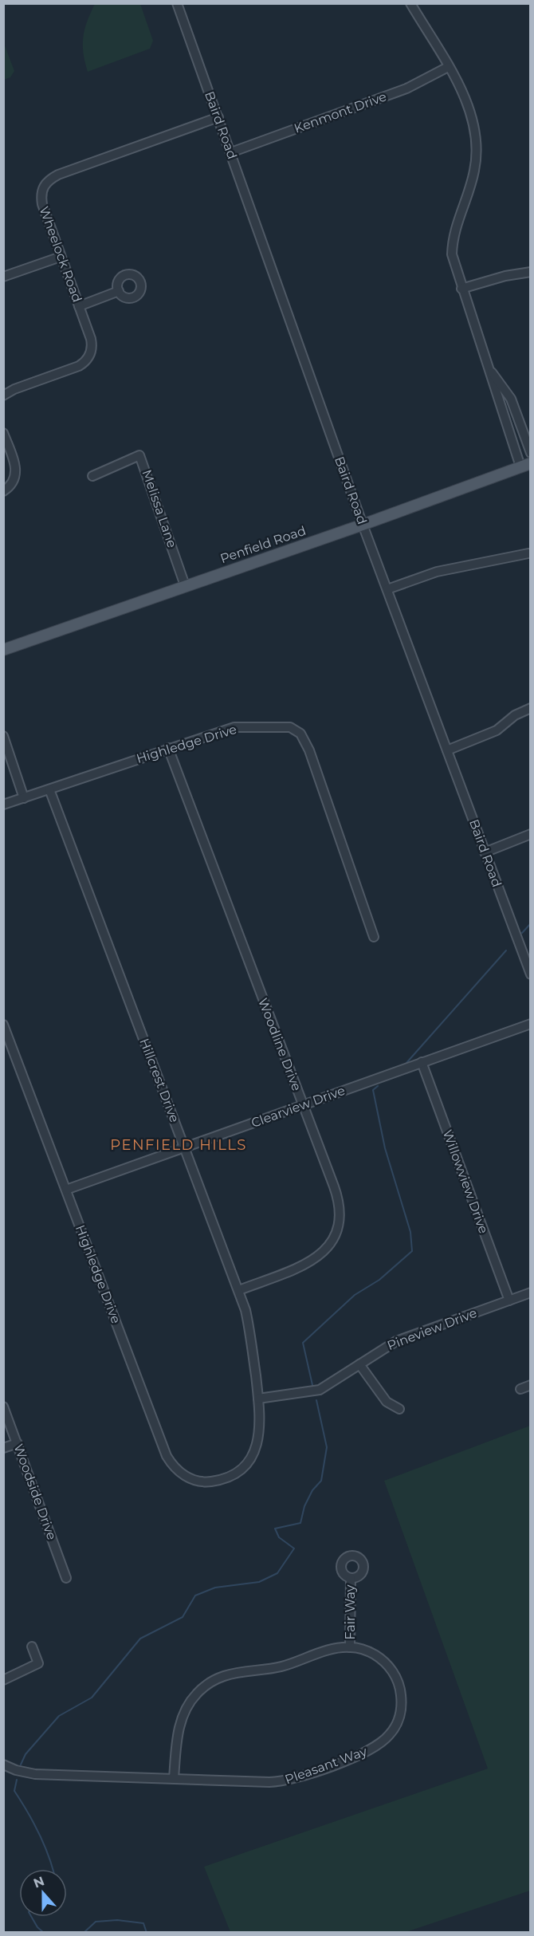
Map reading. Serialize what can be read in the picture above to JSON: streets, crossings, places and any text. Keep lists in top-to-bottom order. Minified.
{"streets":{"main road":["Penfield Road"],"street":["Kenmont Drive","Baird Road","Wheelock Road","Melissa Lane","Highledge Drive","Woodline Drive","Hillcrest Drive","Clearview Drive","Willowview Drive","Pineview Drive","Woodside Drive","Fair Way","Pleasant Way"]},"crossings":[["Kenmont Drive","Baird Road"],["Baird Road","Wheelock Road"],["Baird Road","Penfield Road"],["Melissa Lane","Penfield Road"],["Highledge Drive","Woodline Drive"],["Highledge Drive","Hillcrest Drive"],["Highledge Drive","Clearview Drive"],["Woodline Drive","Hillcrest Drive"],["Woodline Drive","Clearview Drive"],["Hillcrest Drive","Clearview Drive"],["Hillcrest Drive","Pineview Drive"],["Clearview Drive","Willowview Drive"],["Willowview Drive","Pineview Drive"],["Fair Way","Pleasant Way"]],"districts":["PENFIELD HILLS"],"north":"top"}
